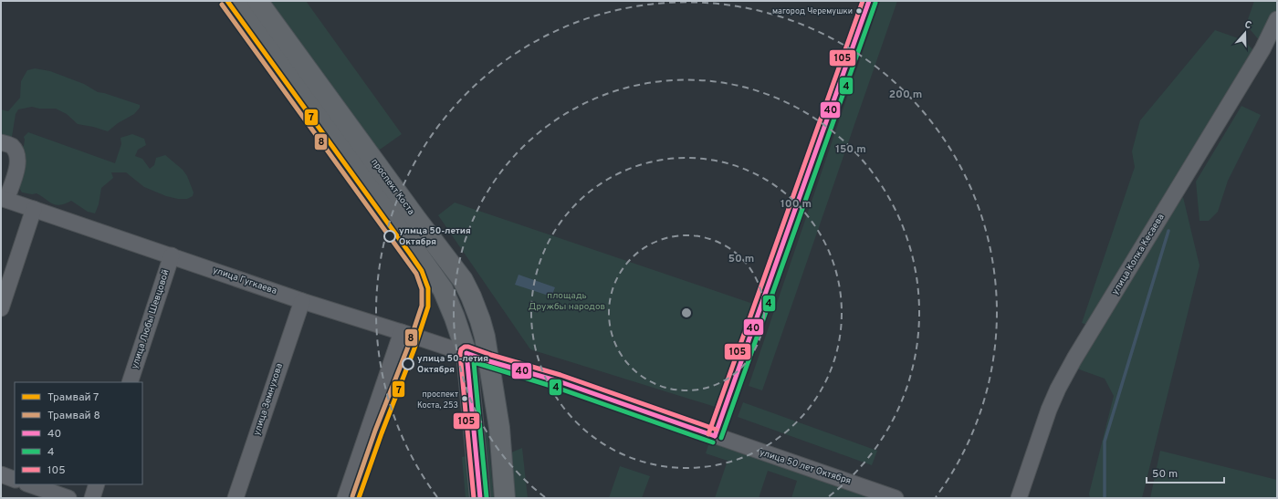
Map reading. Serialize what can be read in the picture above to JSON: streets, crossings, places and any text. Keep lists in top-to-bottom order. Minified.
{"streets":{"main road":["проспект Коста"],"street":["улица Колка Кесаева","улица Гугкаева","улица Любы Шевцовой","улица Земнухова","улица 50 лет Октября"]},"crossings":[["проспект Коста","улица Гугкаева"],["улица Гугкаева","улица Любы Шевцовой"],["улица Гугкаева","улица Земнухова"]],"parks":["площадь Дружбы народов"],"places":["магород Черемушки","улмца 50-летия Октября","улица 50-летия Октября","проспект Коста, 253"],"lines":["tram line 7","transit line 40","transit line 105","transit line 4","tram line 8"],"legend":["Трамвай 7","Трамвай 8","40","4","105"],"scale_bar":"50 m","north":"top","rings":["200 m","150 m","100 m","50 m"]}
